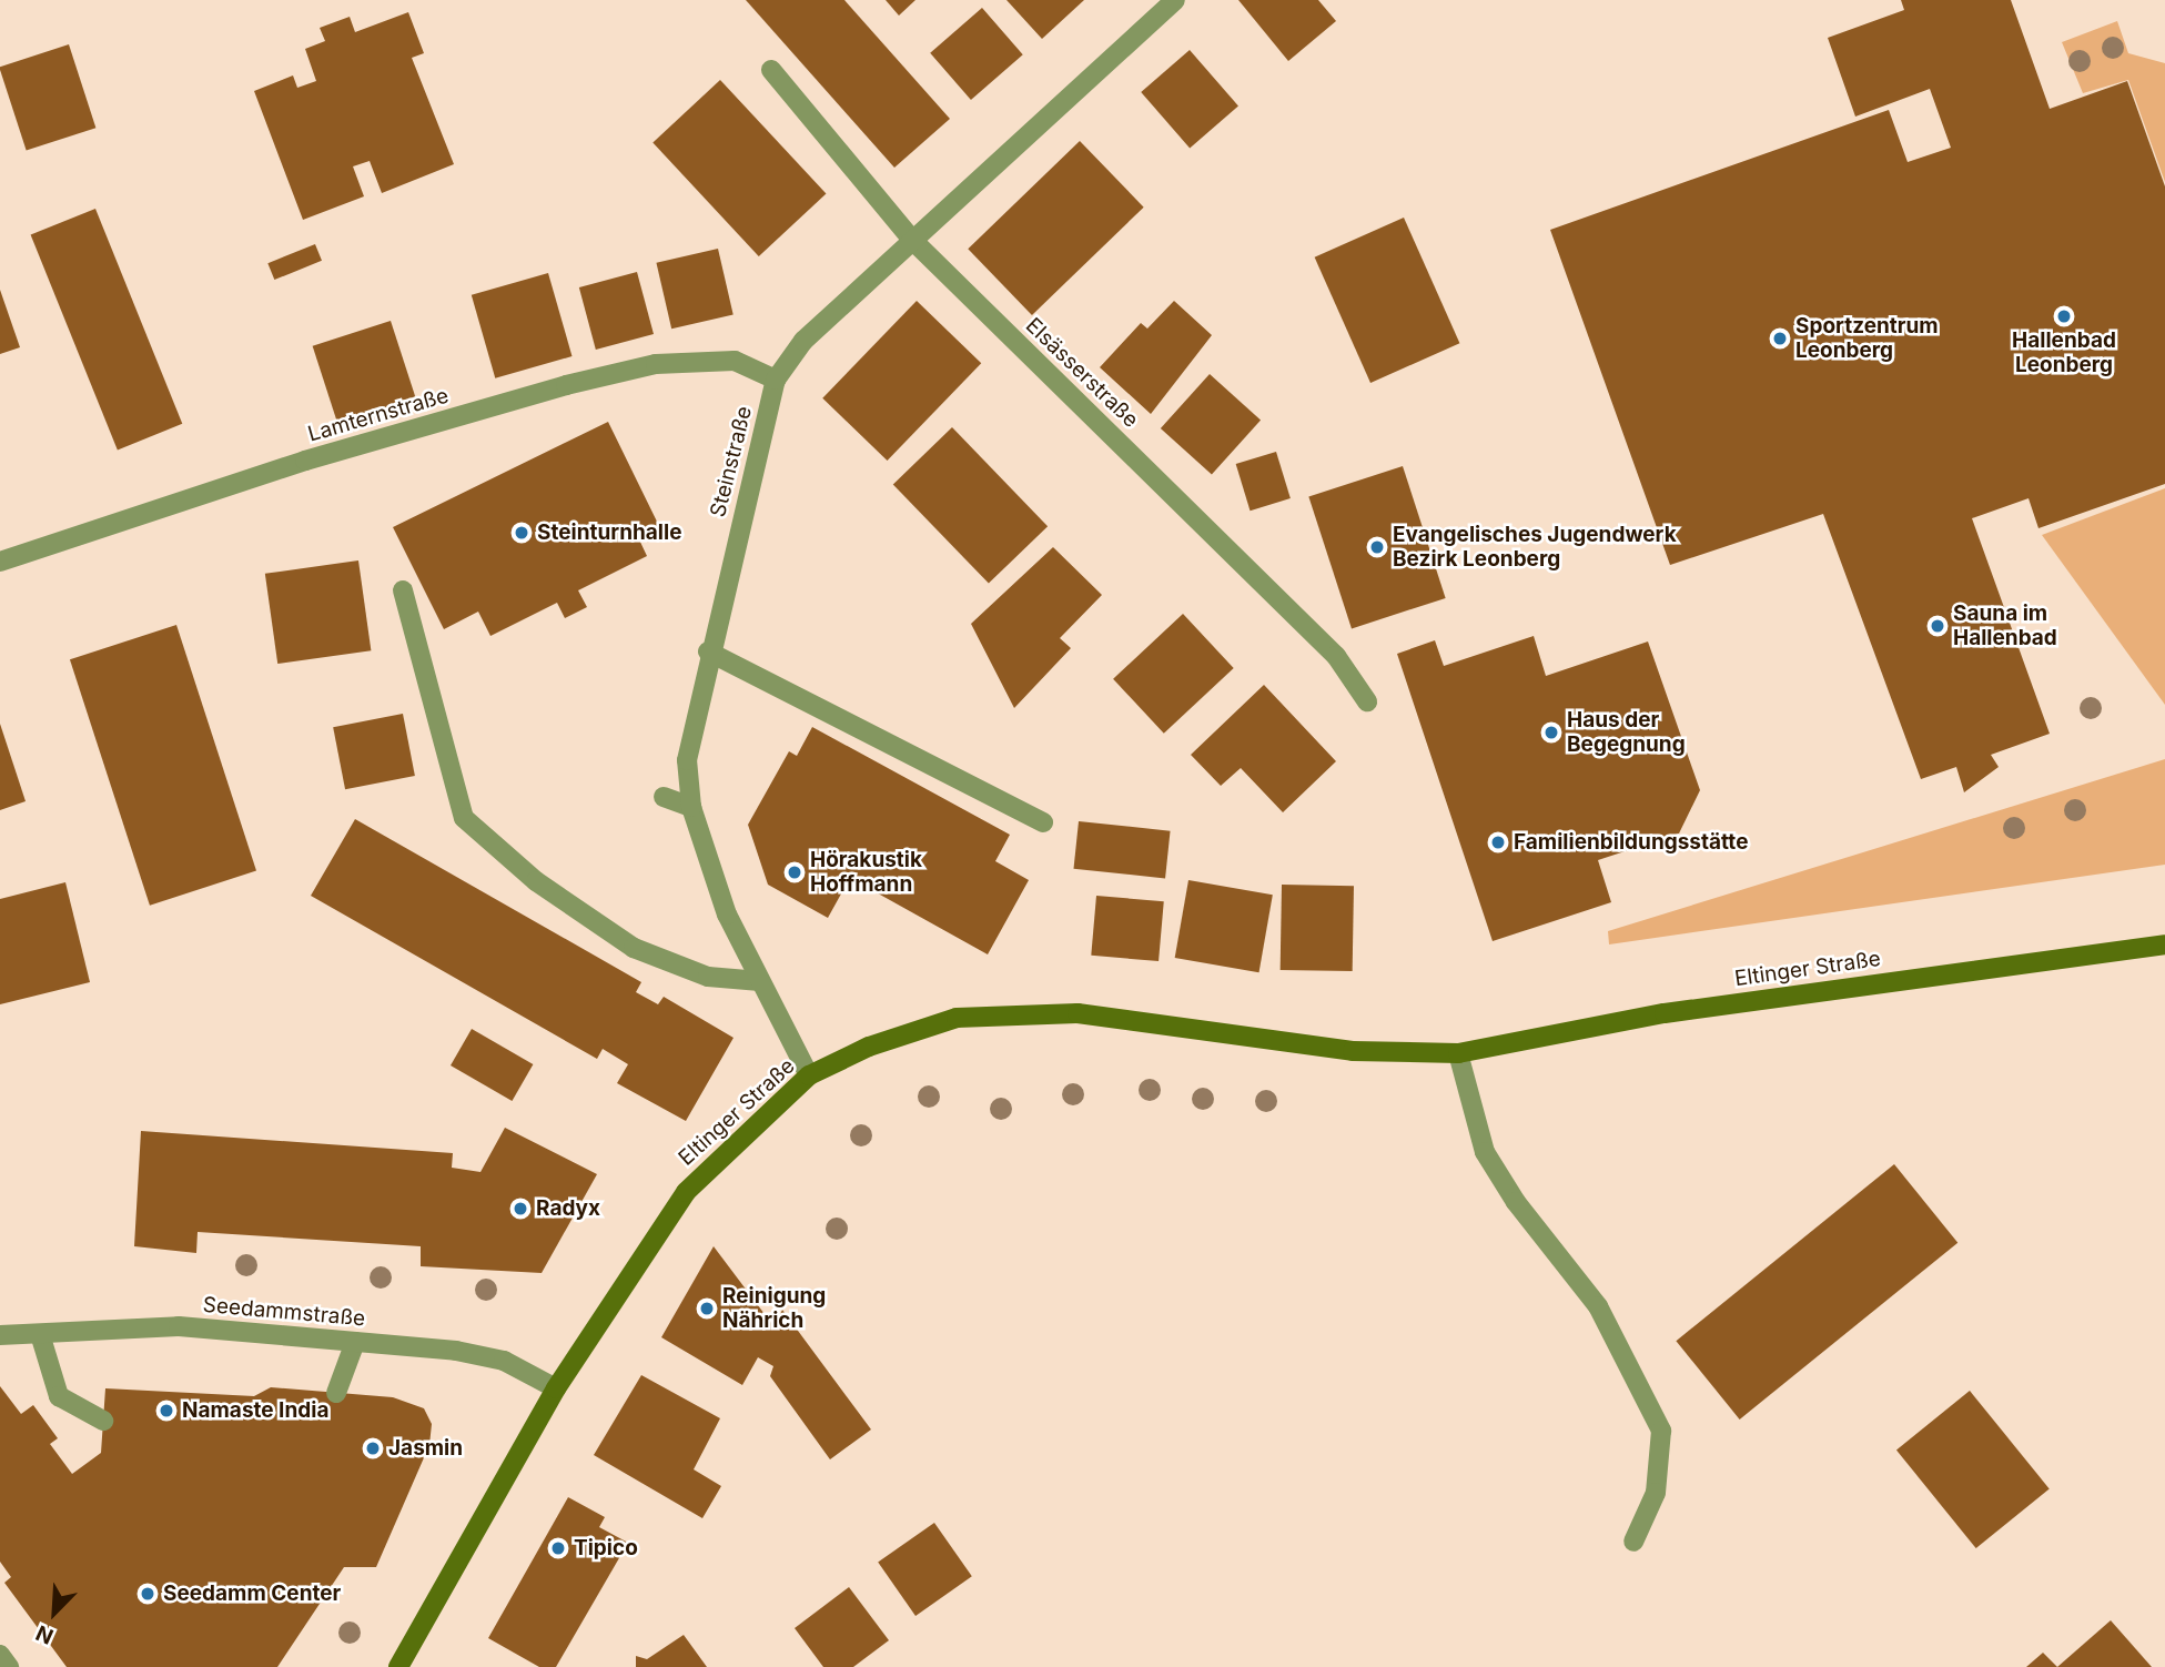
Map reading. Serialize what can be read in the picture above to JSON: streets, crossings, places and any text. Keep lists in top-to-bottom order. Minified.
{"streets":{"main road":["Eltinger Straße"],"street":["Elsässerstraße","Lamternstraße","Steinstraße","Seedammstraße"]},"crossings":[["Elsässerstraße","Steinstraße"],["Lamternstraße","Steinstraße"],["Steinstraße","Eltinger Straße"],["Eltinger Straße","Seedammstraße"]],"places":["Hallenbad Leonberg","Sportzentrum Leonberg","Steinturnhalle","Evangelisches Jugendwerk Bezirk Leonberg","Sauna im Hallenbad","Haus der Begegnung","Familienbildungsstätte","Hörakustik Hoffmann","Radyx","Reinigung Nährich","Namaste India","Jasmin","Tipico","Seedamm Center"],"north":"bottom left"}
